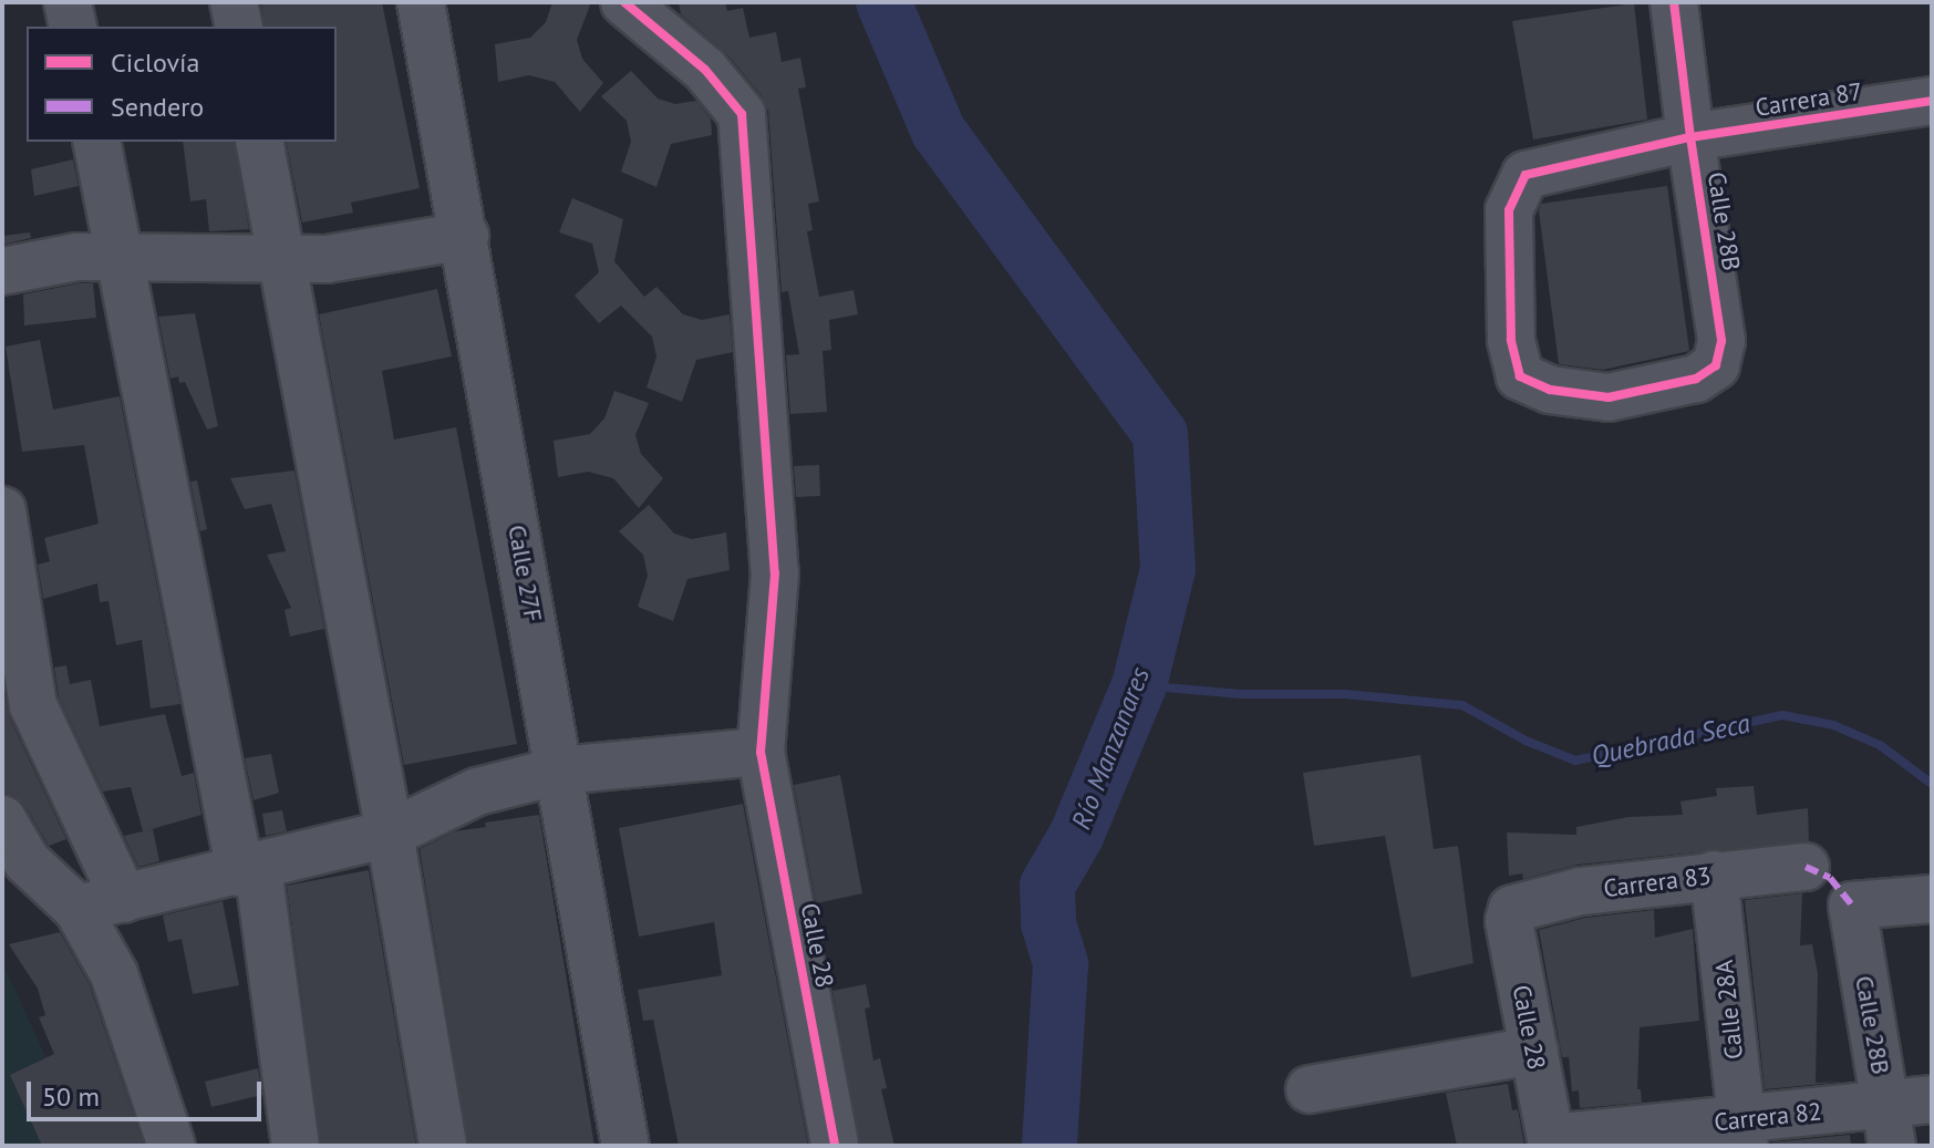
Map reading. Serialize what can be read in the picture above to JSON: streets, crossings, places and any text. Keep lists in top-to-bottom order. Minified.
{"streets":{"street":["Carrera 87","Calle 28B","Calle 27F","Carrera 83","Calle 28","Calle 28A","Carrera 82"]},"crossings":[["Carrera 87","Calle 28B"],["Calle 28B","Carrera 82"],["Carrera 83","Calle 28"],["Carrera 83","Calle 28A"],["Calle 28","Carrera 82"],["Calle 28A","Carrera 82"]],"water":["Quebrada Seca","Río Manzanares"],"legend":["Ciclovía","Sendero"],"scale_bar":"50 m"}
